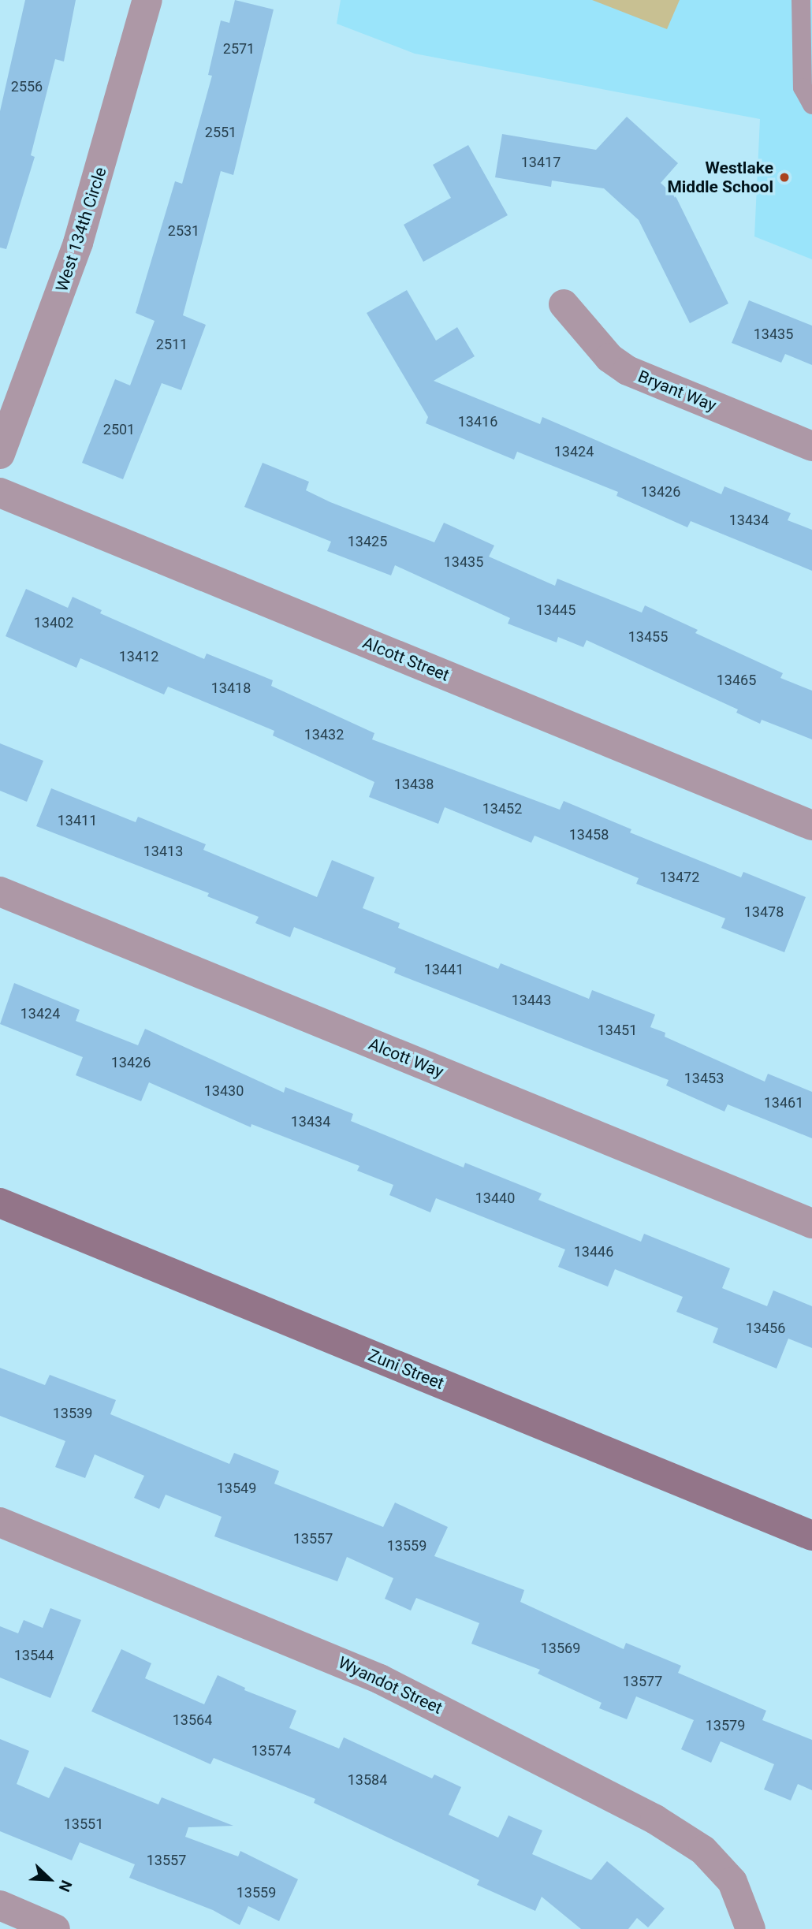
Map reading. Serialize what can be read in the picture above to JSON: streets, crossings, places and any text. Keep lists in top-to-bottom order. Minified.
{"streets":{"main road":["Zuni Street"],"street":["West 134th Circle","Bryant Way","Alcott Street","Alcott Way","Wyandot Street"]},"places":["Westlake Middle School"],"house_numbers":["2571","2556","2551","13417","2531","13435","2511","13416","2501","13424","13426","13434","13425","13435","13445","13402","13455","13412","13465","13418","13432","13438","13452","13411","13458","13413","13472","13478","13441","13443","13424","13451","13426","13453","13430","13461","13434","13440","13446","13456","13539","13549","13557","13559","13569","13544","13577","13564","13579","13574","13584","13551","13557","13559"],"north":"bottom right"}
